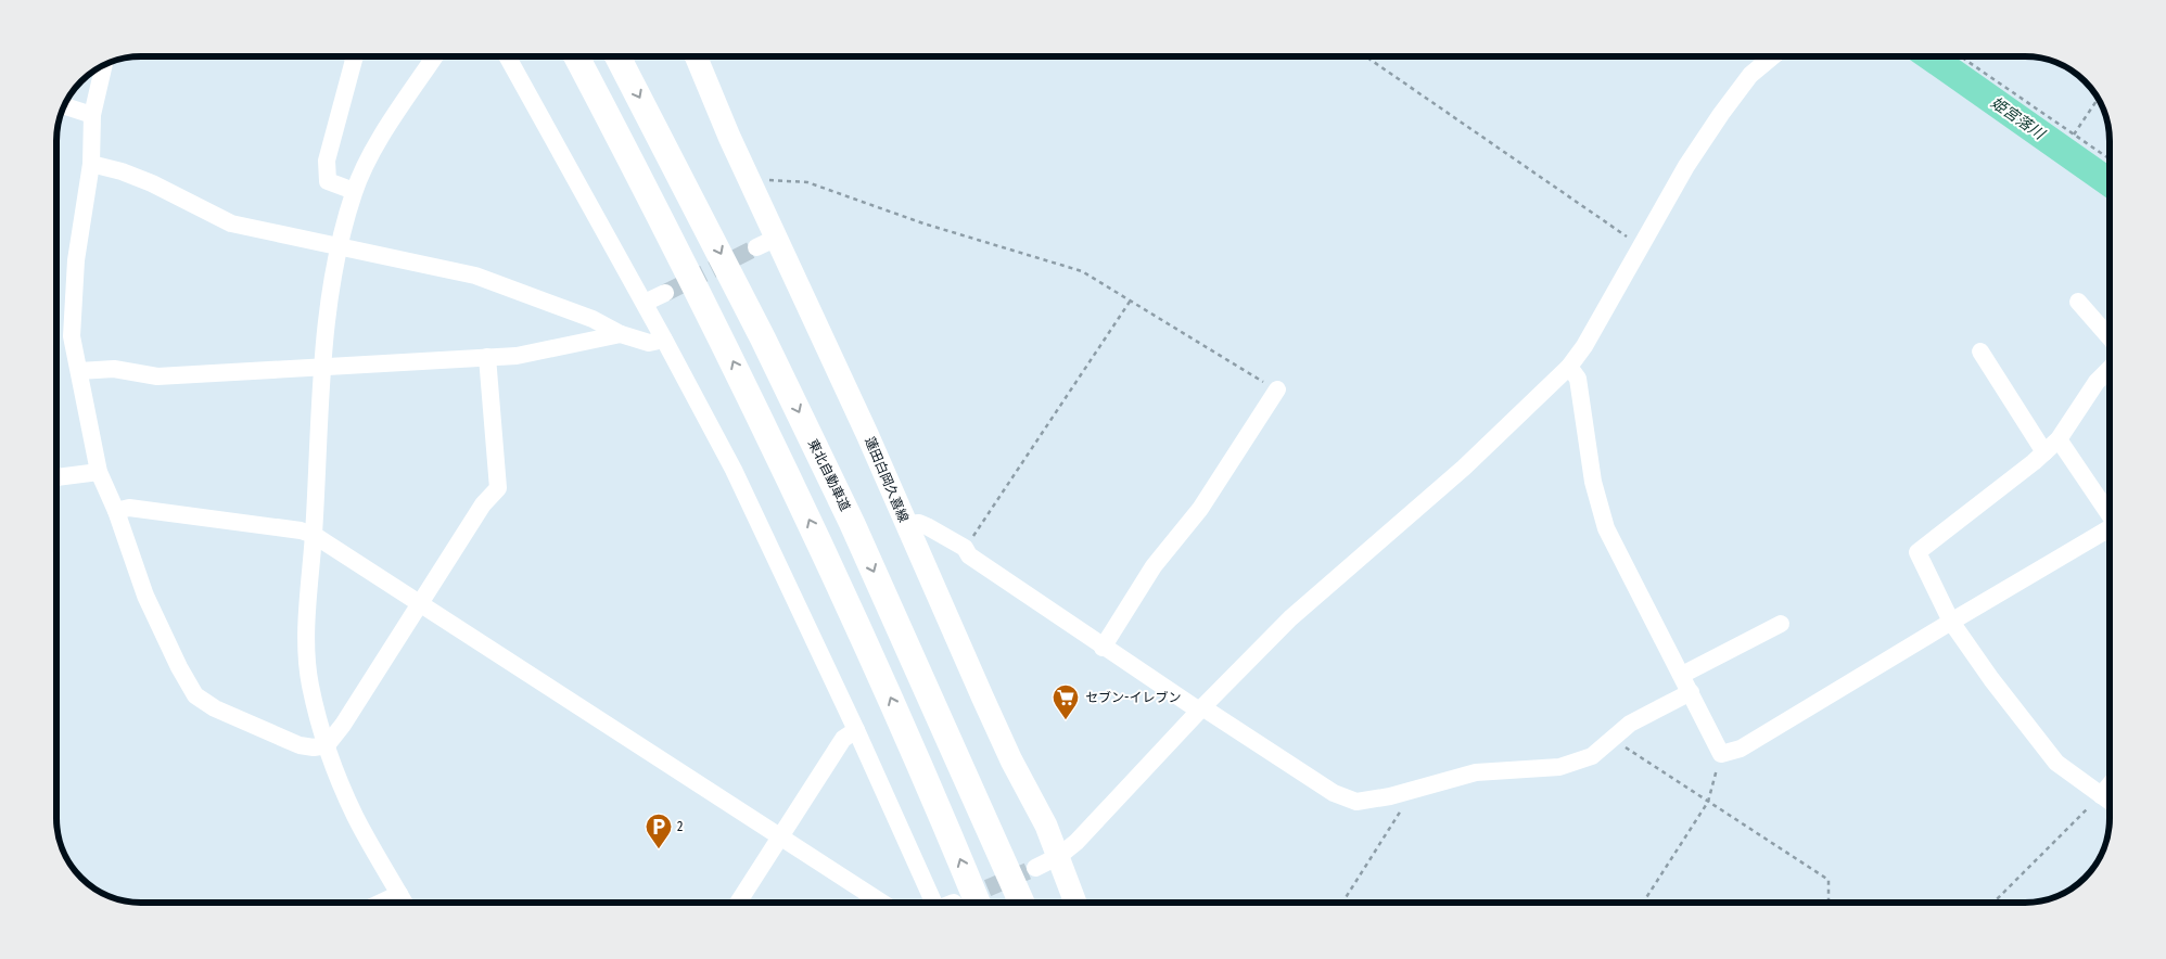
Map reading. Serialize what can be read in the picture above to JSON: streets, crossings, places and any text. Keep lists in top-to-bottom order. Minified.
{"streets":{"highway":["東北自動車道"],"main road":["蓮田白岡久喜線"]},"water":["姫宮落川"],"places":{"supermarket":["セブン-イレブン"],"parking":["2"]}}
